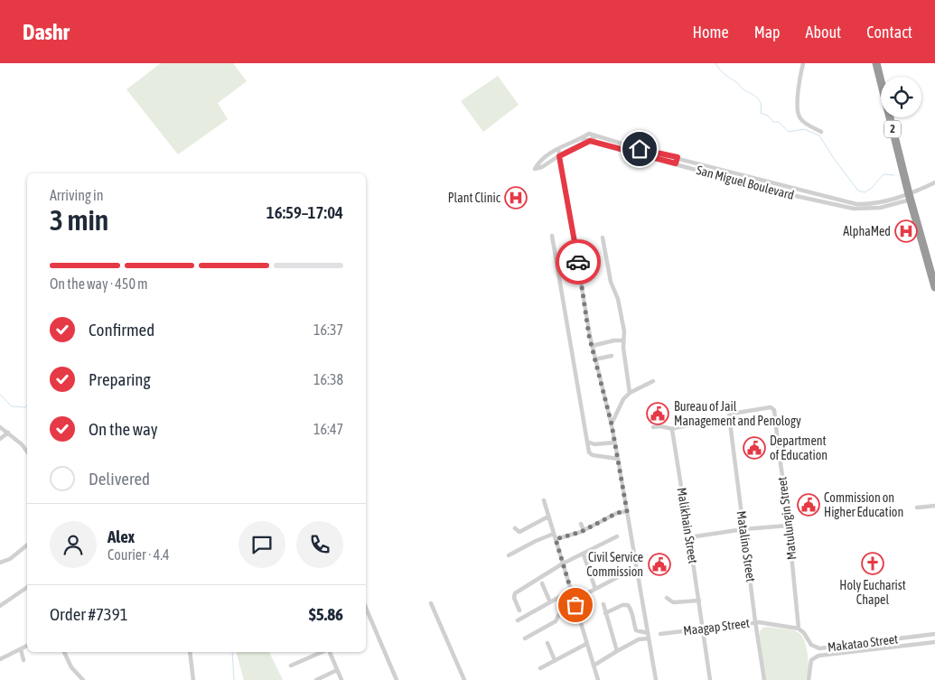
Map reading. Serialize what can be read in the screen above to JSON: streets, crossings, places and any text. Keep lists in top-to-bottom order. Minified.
{"streets":{"highway":["2"],"street":["San Miguel Boulevard","Matulungin Street","Malikhain Street","Matalino Street","Maagap Street","Makatao Street"]},"crossings":[["2","San Miguel Boulevard"],["Matulungin Street","Matalino Street"],["Matulungin Street","Maagap Street"],["Matulungin Street","Makatao Street"],["Malikhain Street","Maagap Street"],["Matalino Street","Maagap Street"],["Maagap Street","Makatao Street"]],"places":{"hospital":["Plant Clinic","AlphaMed"],"public building":["Bureau of Jail Management and Penology","Department of Education","Commission on Higher Education","Civil Service Commission"],"church":["Holy Eucharist Chapel"]},"page":{"header":"Dashr","nav":["Home","Map","About","Contact"],"heading":["3 min","Arriving in","16:59–17:04"],"panel":["Alex","Courier · 4.4","Order #7391","$5.86"],"bar":"On the way · 450 m","list":[["Confirmed","16:37"],["Preparing","16:38"],["On the way","16:47"],"Delivered"]}}
